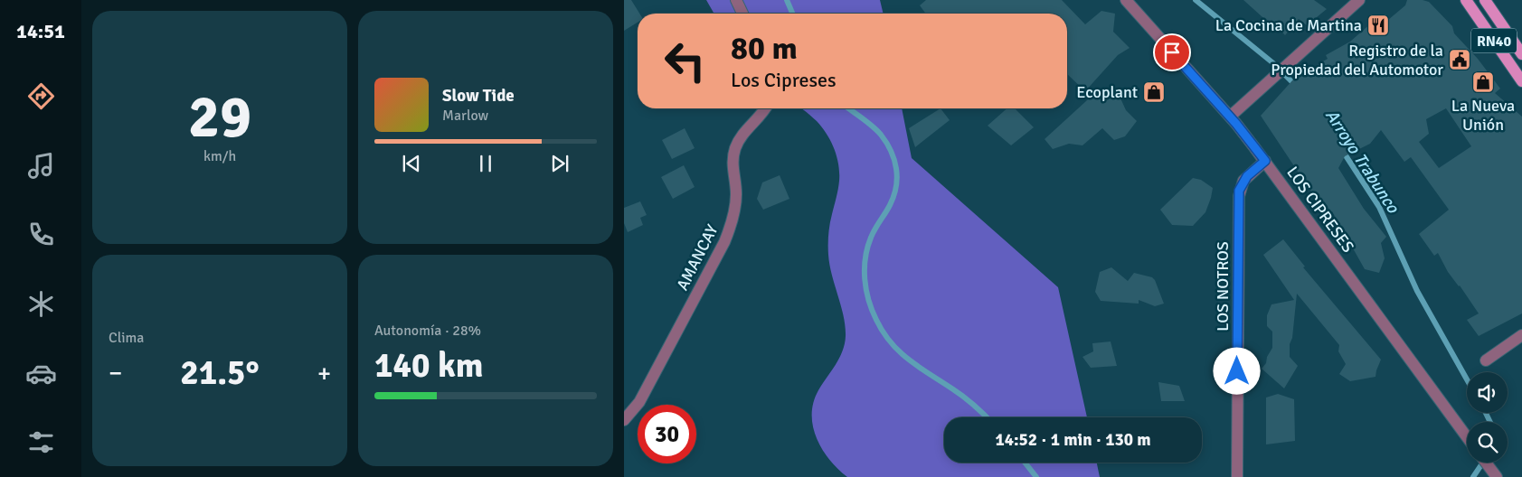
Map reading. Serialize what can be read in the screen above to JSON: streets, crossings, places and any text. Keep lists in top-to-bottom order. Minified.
{"streets":{"main road":["RN40"],"street":["LOS CIPRESES","AMANCAY","LOS NOTROS"]},"crossings":[["LOS CIPRESES","LOS NOTROS"]],"water":["Arroyo Trabunco"],"places":{"restaurant":["La Cocina de Martina"],"public building":["Registro de la Propiedad del Automotor"],"shop":["La Nueva Unión","Ecoplant"]},"page":{"tabs":"14:51","tile":[["29","km/h"],"Clima",["Autonomía · 28%","140 km"]],"turn":["80 m","Los Cipreses"],"song":["Slow Tide","Marlow"],"heat":["−","21.5°","+"],"limit":"30","trip":"14:52 · 1 min · 130 m"}}
